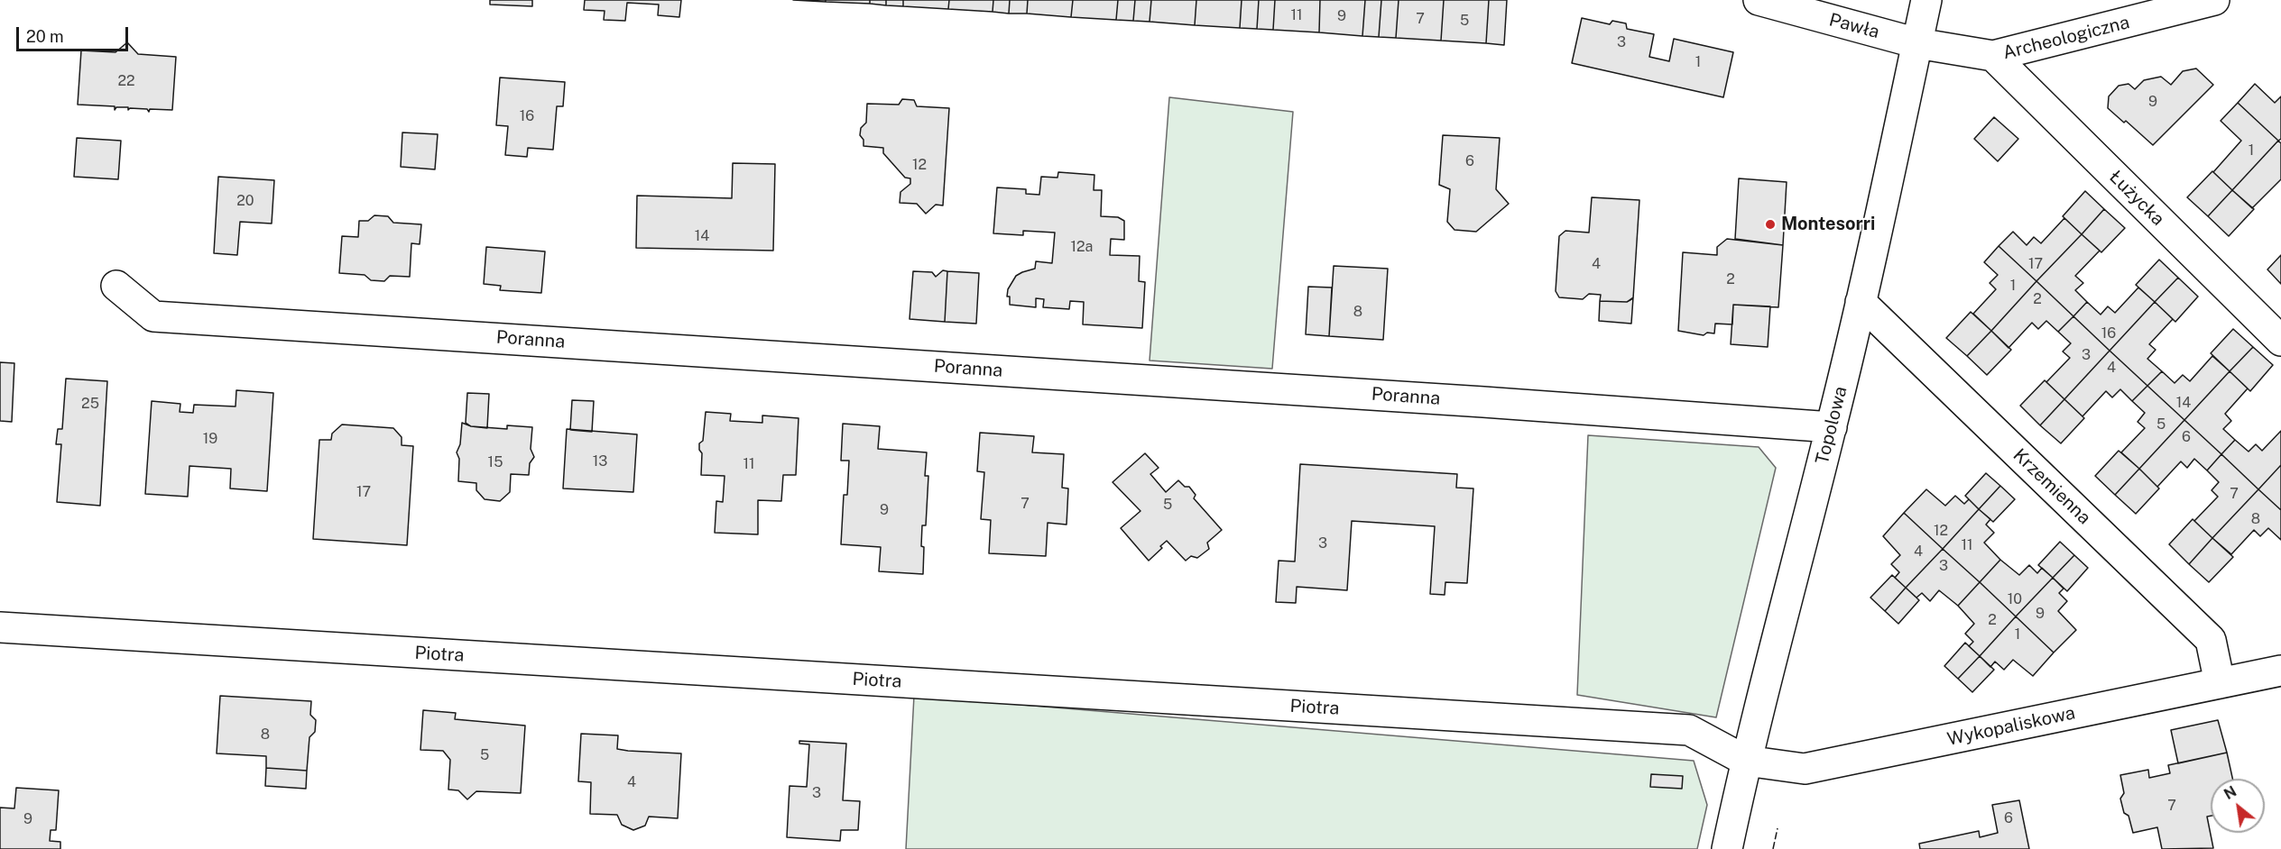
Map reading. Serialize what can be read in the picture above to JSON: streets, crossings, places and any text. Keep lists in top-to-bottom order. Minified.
{"streets":{"street":["Pawła","Archeologiczna","Łużycka","Poranna","Topolowa","Krzemienna","Piotra","Wykopaliskowa"]},"crossings":[["Pawła","Archeologiczna"],["Pawła","Topolowa"],["Archeologiczna","Łużycka"],["Archeologiczna","Topolowa"],["Poranna","Topolowa"],["Topolowa","Krzemienna"],["Topolowa","Piotra"],["Topolowa","Wykopaliskowa"],["Krzemienna","Wykopaliskowa"],["Piotra","Wykopaliskowa"]],"places":["Montesorri"],"house_numbers":["11","9","7","5","3","1","22","9","16","1","6","12","20","14","12a","4","17","2","1","2","8","16","3","4","14","25","5","6","19","13","15","11","17","7","7","5","9","8","12","3","11","4","3","10","9","2","1","8","5","4","3","7","6","9"],"scale_bar":"20 m","north":"top left"}
